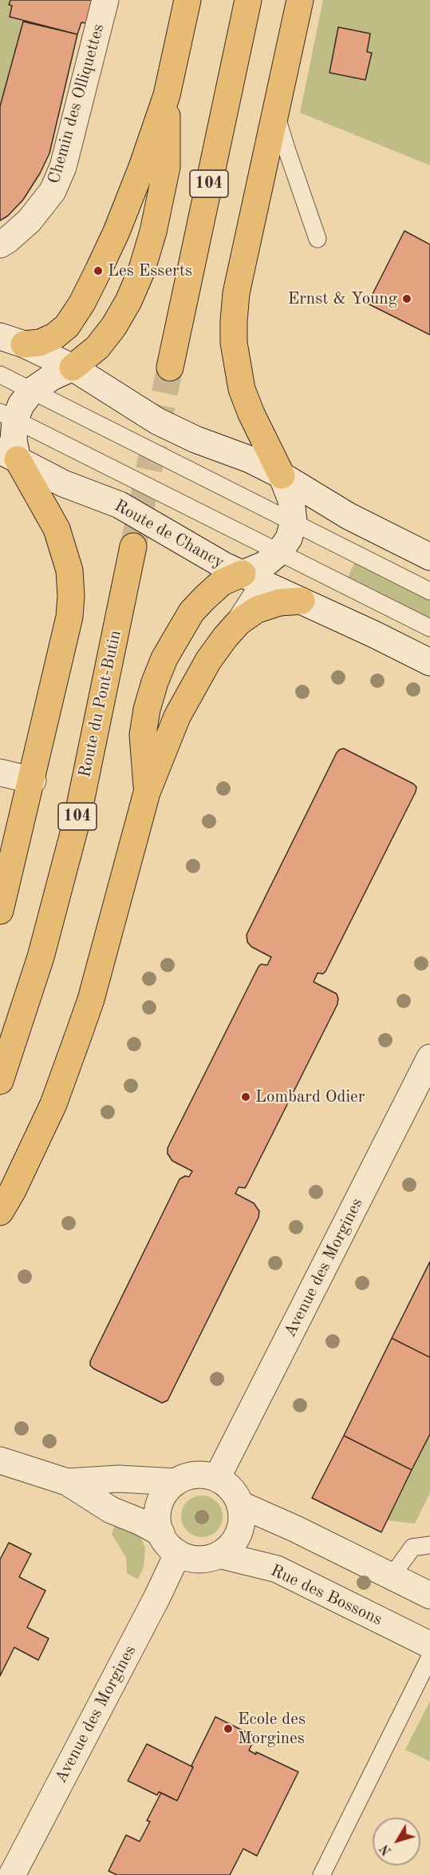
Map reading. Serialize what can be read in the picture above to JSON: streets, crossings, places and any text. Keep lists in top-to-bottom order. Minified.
{"streets":{"main road":["104","Route du Pont-Butin"],"street":["Chemin des Olliquettes","Route de Chancy","Avenue des Morgines","Rue des Bossons"]},"crossings":[["Avenue des Morgines","Rue des Bossons"]],"places":["Les Esserts","Ernst & Young","Lombard Odier","Ecole des Morgines"],"north":"bottom left"}
